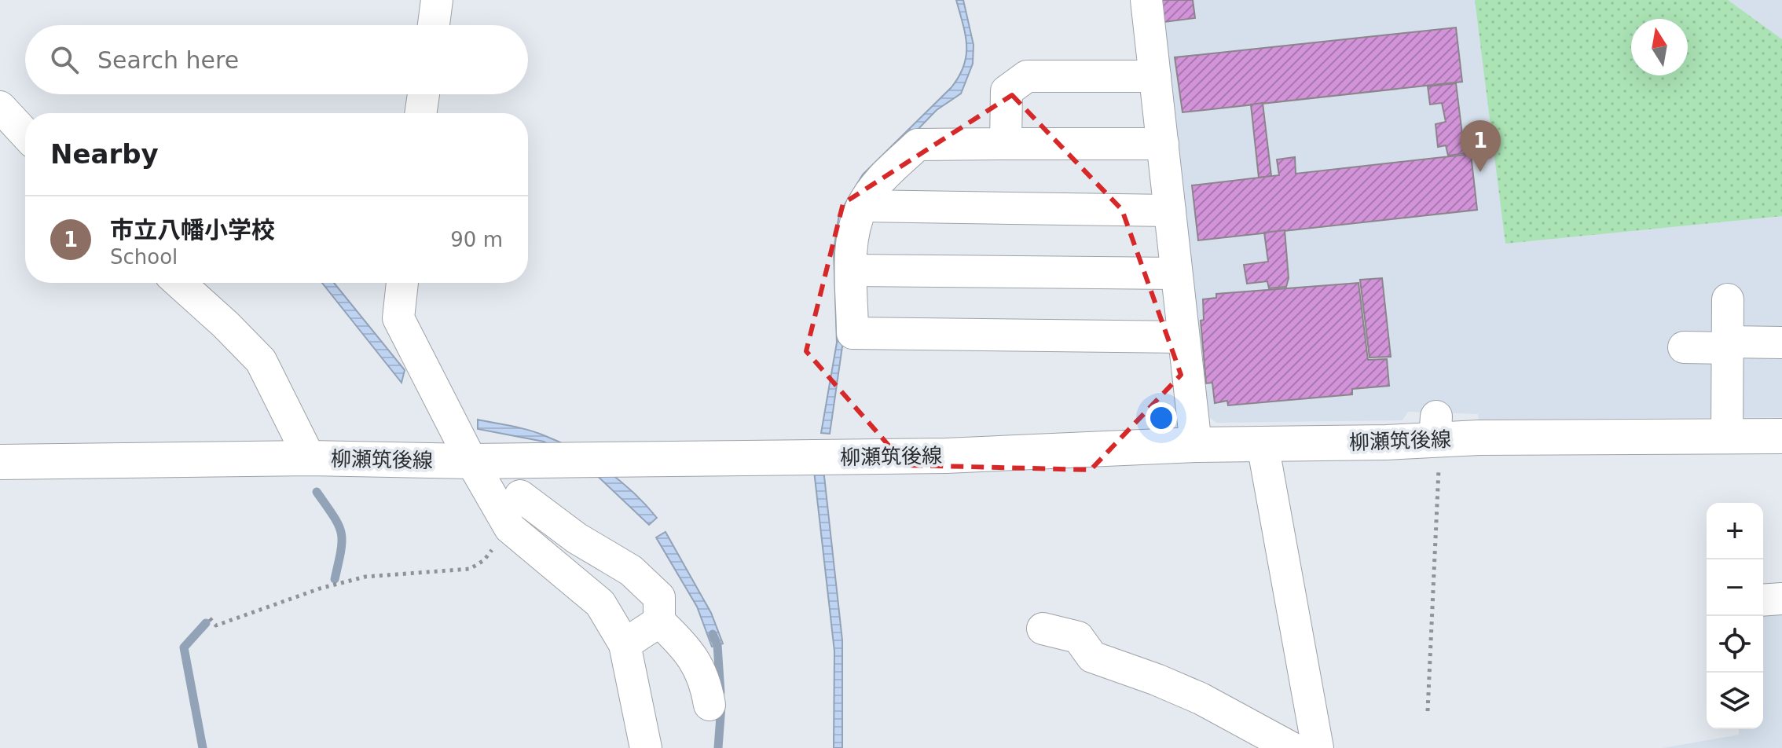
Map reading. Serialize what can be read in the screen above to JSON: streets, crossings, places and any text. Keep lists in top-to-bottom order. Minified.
{"streets":{"main road":["柳瀬筑後線"]},"north":"top","page":{"search":"Search here","heading":"Nearby","pins":"1","list":[{"mark":"1","name":"市立八幡小学校","note":"School","value":"90 m"}],"map_buttons":["+","−"]}}
